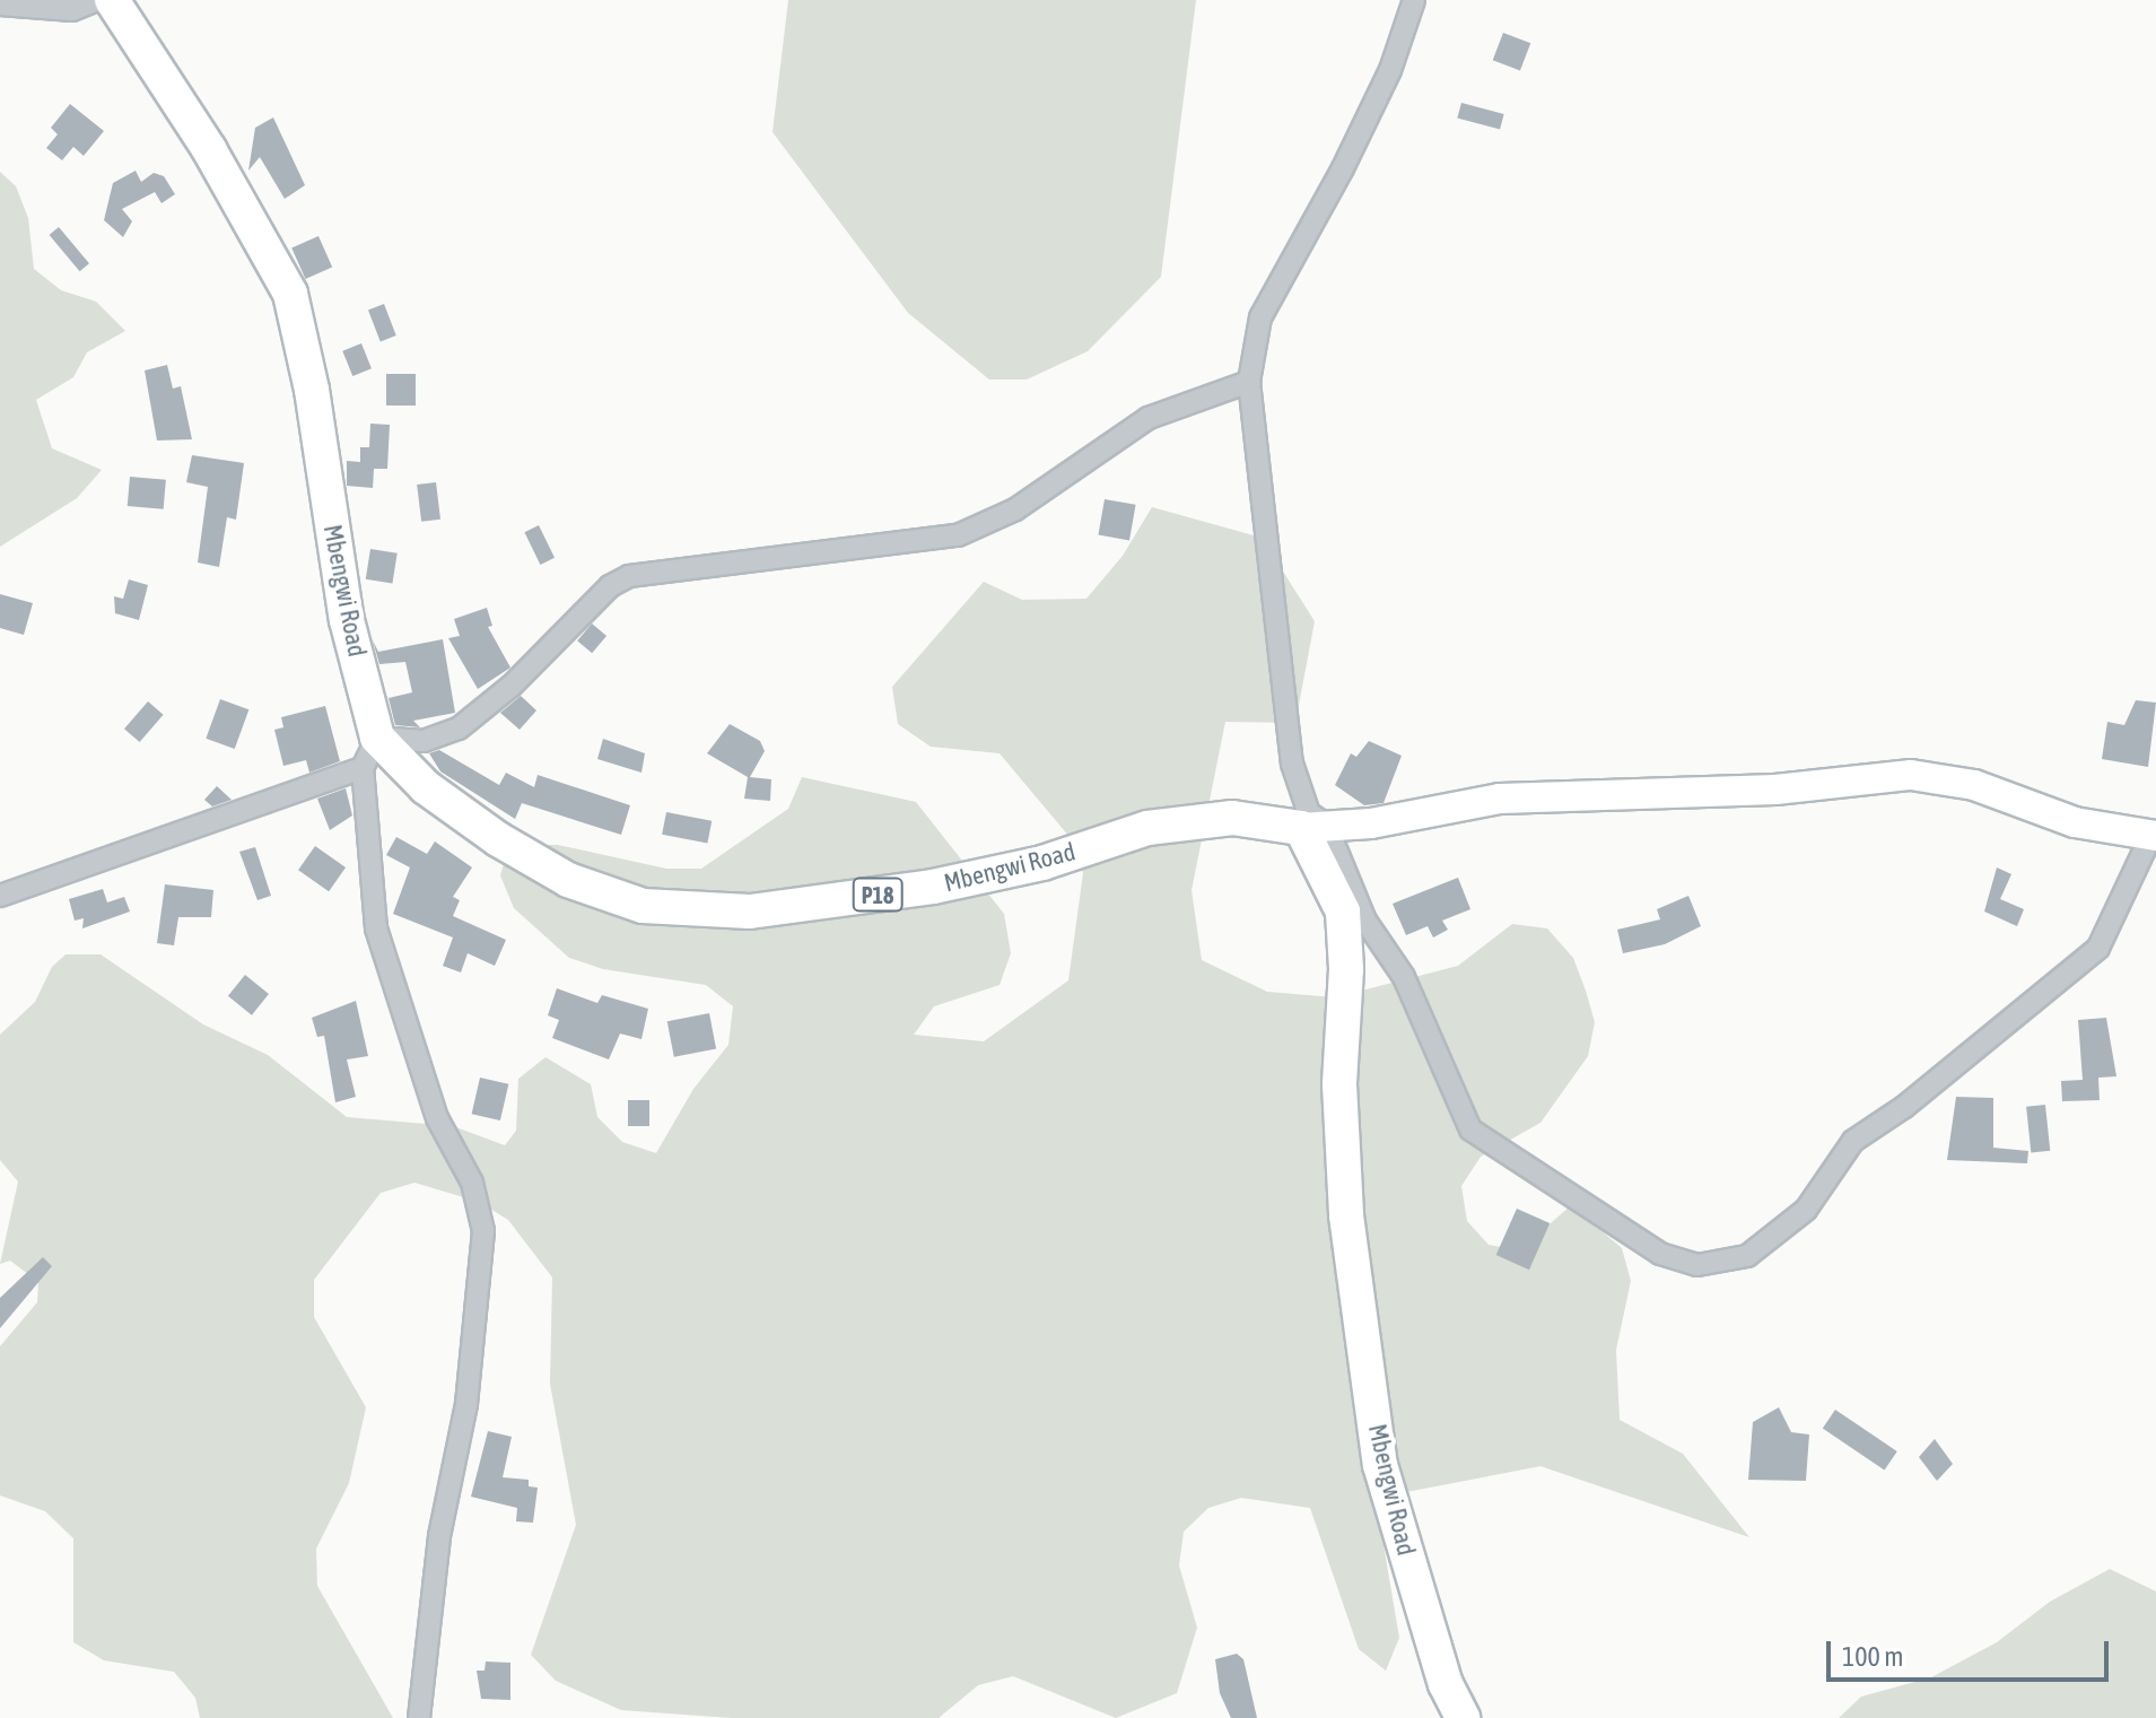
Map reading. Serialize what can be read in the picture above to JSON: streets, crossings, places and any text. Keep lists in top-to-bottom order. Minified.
{"streets":{"main road":["Mbengwi Road","P18"]},"scale_bar":"100 m"}
